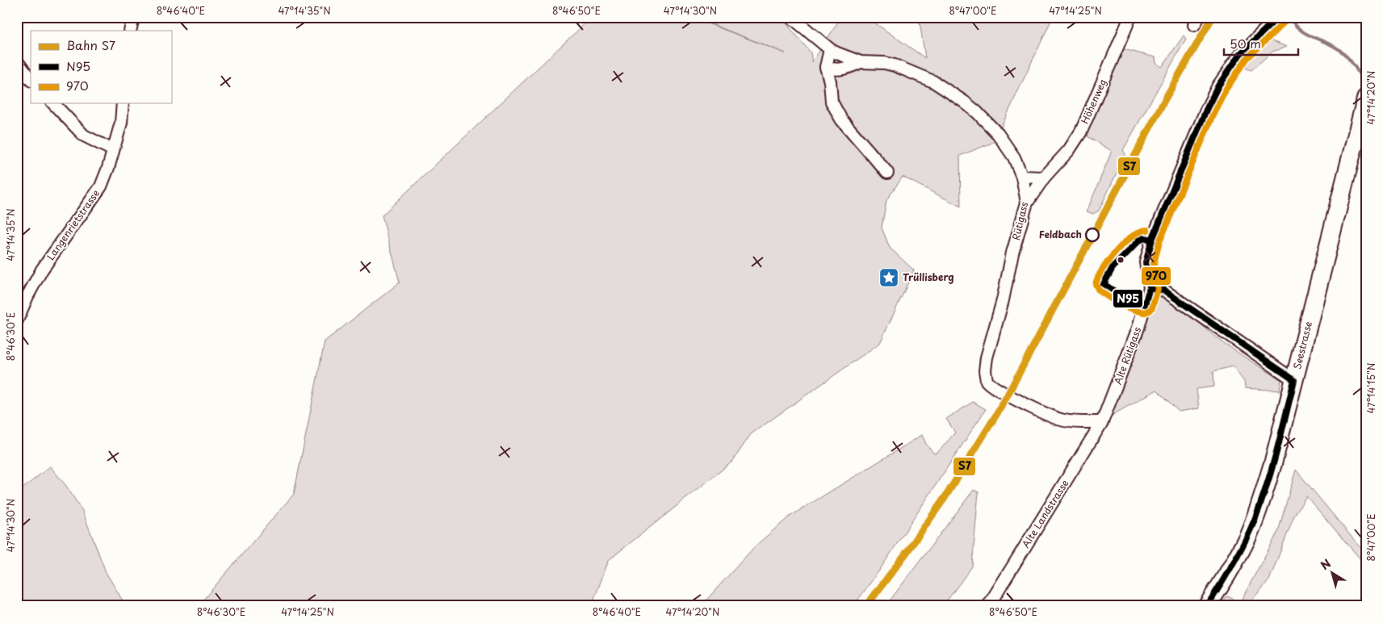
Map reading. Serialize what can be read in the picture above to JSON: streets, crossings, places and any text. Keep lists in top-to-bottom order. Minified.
{"streets":{"main road":["Seestrasse"],"street":["Höhenweg","Rütigass","Langenrietstrasse","Alte Rütigass","Alte Landstrasse"]},"crossings":[["Höhenweg","Rütigass"],["Rütigass","Alte Rütigass"],["Rütigass","Alte Landstrasse"],["Alte Rütigass","Alte Landstrasse"]],"places":{"other":["Feldbach"],"place":["Trüllisberg"]},"lines":["rail line S7","transit line N95","transit line 970"],"legend":["Bahn S7","N95","970"],"scale_bar":"50 m","north":"top left","coordinates":["8°46'40\"E","47°14'35\"N","8°46'50\"E","47°14'30\"N","8°47'00\"E","47°14'25\"N","47°14'20\"N","8°46'30\"E","47°14'15\"N"]}
